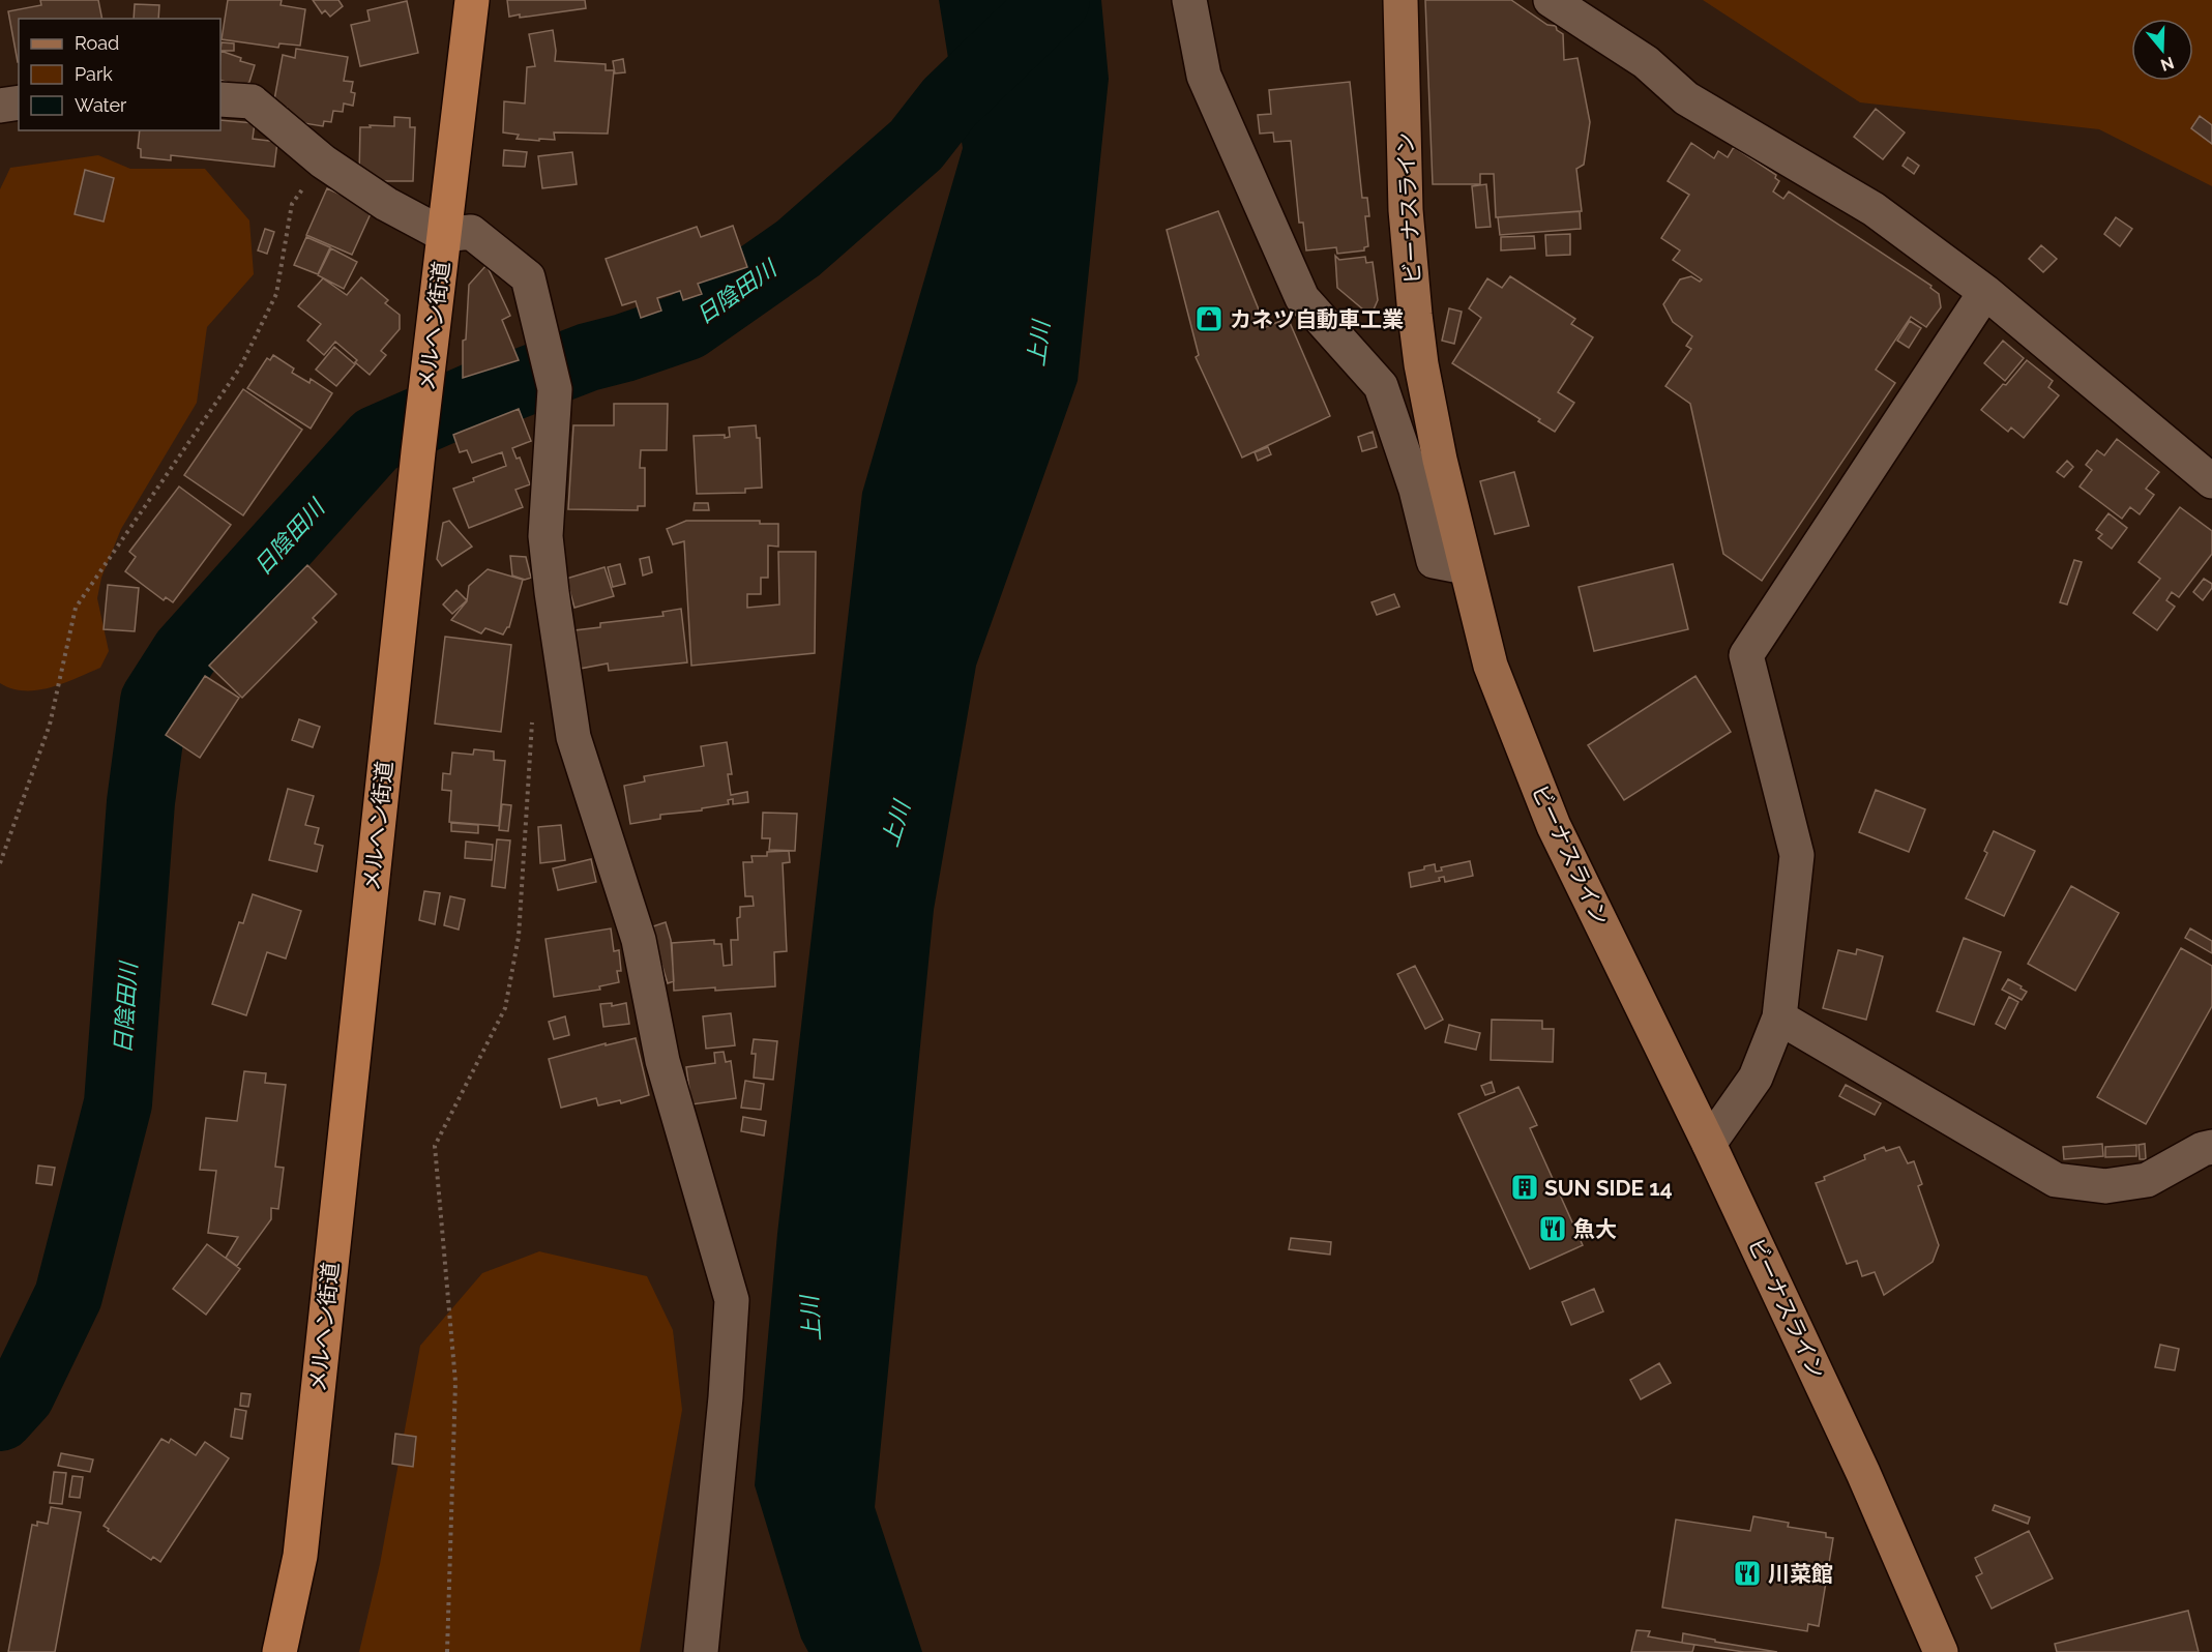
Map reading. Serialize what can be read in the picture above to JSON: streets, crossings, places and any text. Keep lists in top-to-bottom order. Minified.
{"streets":{"highway":["メルヘン街道"],"main road":["ビーナスライン"]},"water":["日陰田川","上川"],"places":{"shop":["カネツ自動車工業"],"building":["SUN SIDE 14"],"restaurant":["魚大","川菜館"]},"legend":["Road","Park","Water"],"north":"bottom"}
